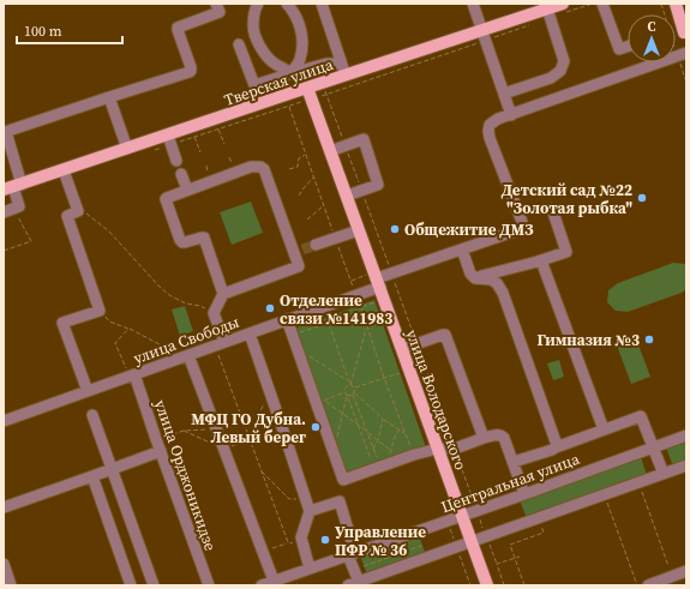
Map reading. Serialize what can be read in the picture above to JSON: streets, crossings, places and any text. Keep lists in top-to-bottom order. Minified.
{"streets":{"main road":["Тверская улица","улица Володарского"],"street":["улица Свободы","улица Орджоникидзе","Центральная улица"]},"crossings":[["Тверская улица","улица Володарского"],["улица Свободы","улица Володарского"],["улица Свободы","улица Орджоникидзе"],["улица Володарского","Центральная улица"]],"places":["Детский сад №22 \"Золотая рыбка\"","Общежитие ДМЗ","Отделение связи №141983","Гимназия №3","МФЦ ГО Дубна. Левый берег","Управление ПФР № 36"],"scale_bar":"100 m","north":"top"}
